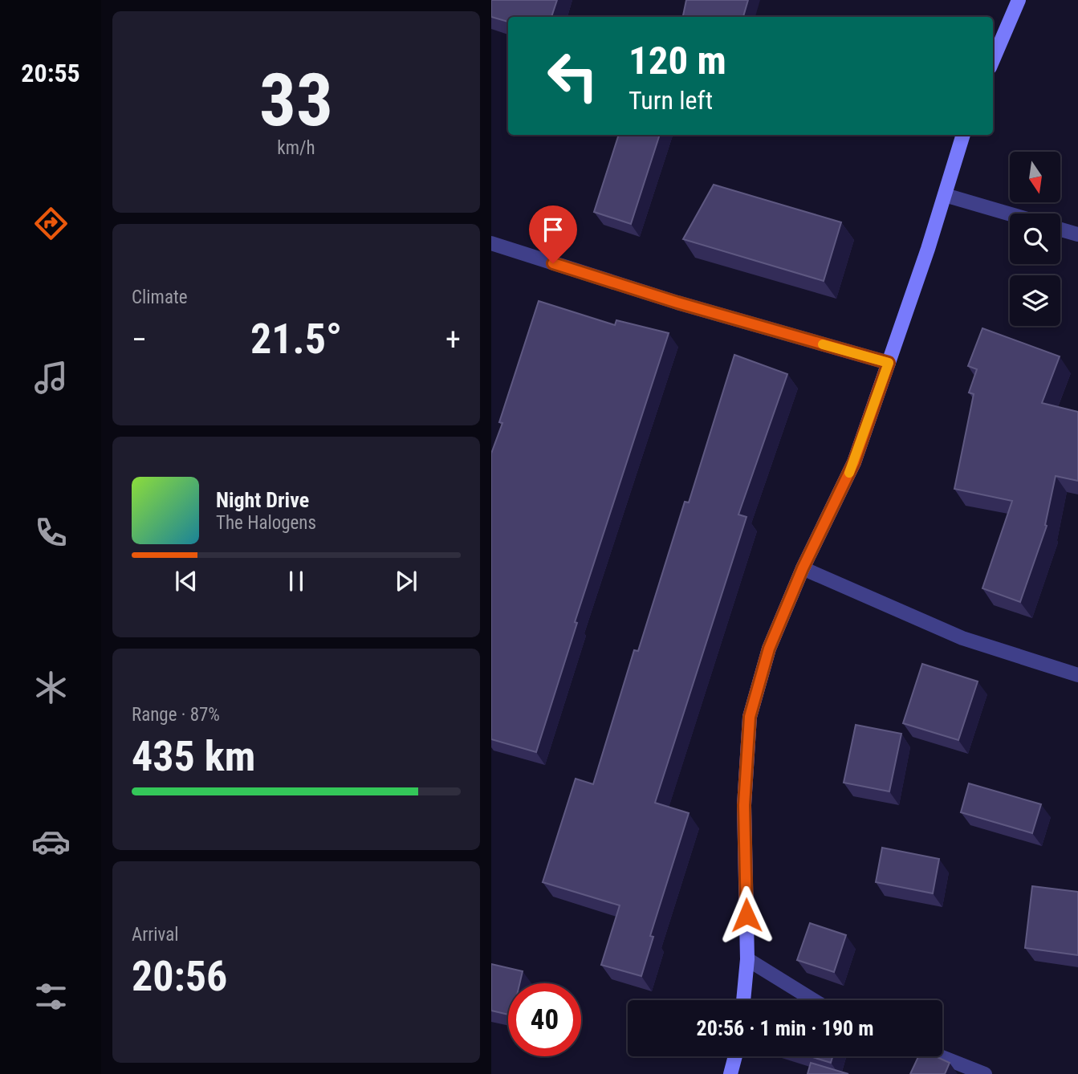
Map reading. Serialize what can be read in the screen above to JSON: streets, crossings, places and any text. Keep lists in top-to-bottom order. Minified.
{"north":"bottom","page":{"tabs":"20:55","tile":[["33","km/h"],"Climate",["Range · 87%","435 km"],["Arrival","20:56"]],"turn":["120 m","Turn left"],"heat":["−","21.5°","+"],"song":["Night Drive","The Halogens"],"limit":"40","trip":"20:56 · 1 min · 190 m"}}
